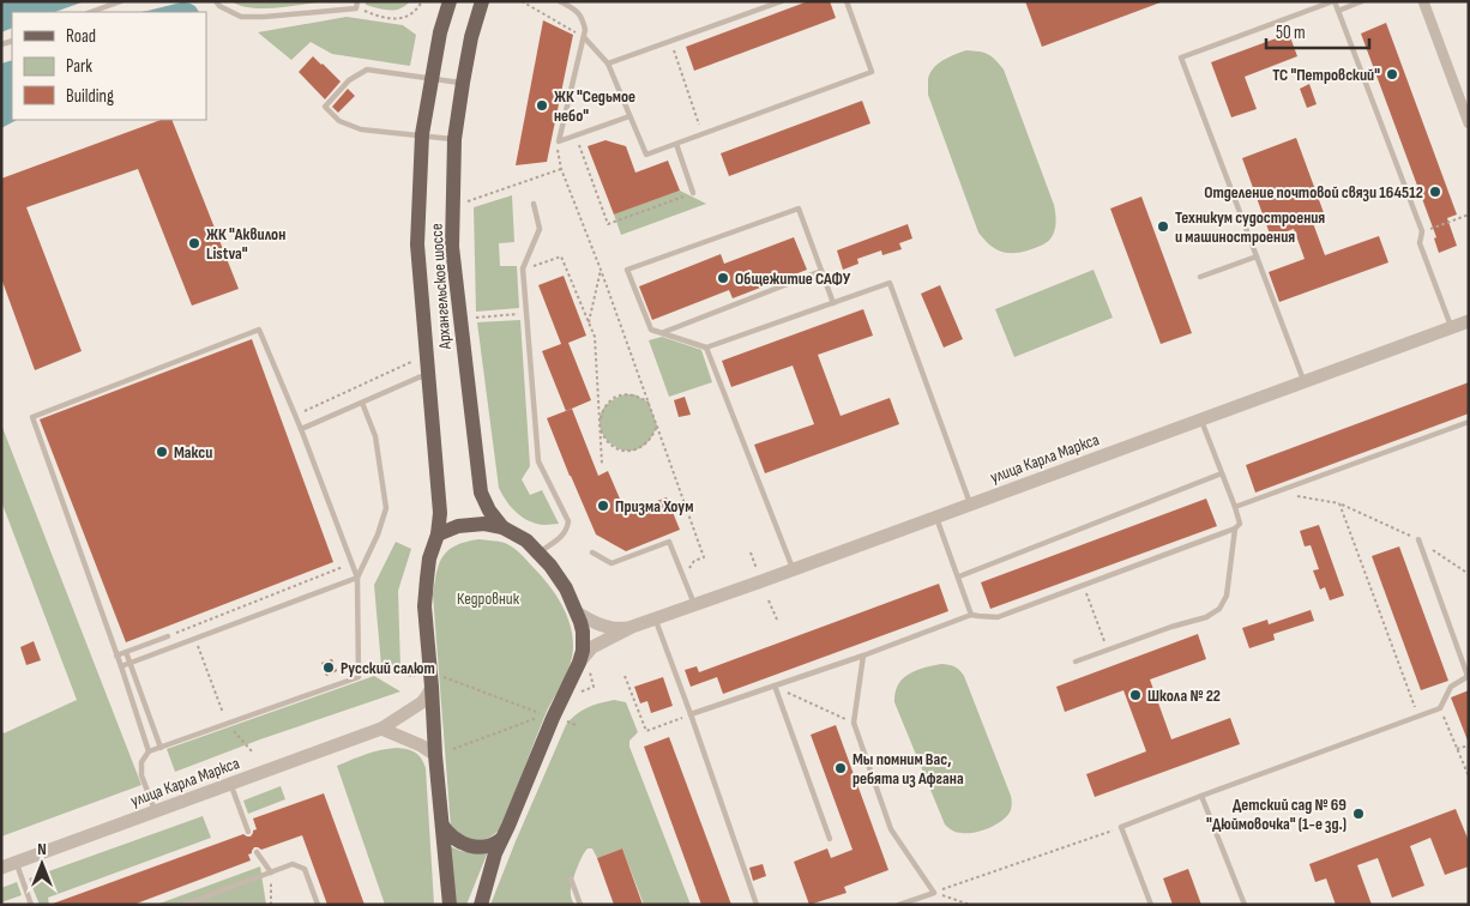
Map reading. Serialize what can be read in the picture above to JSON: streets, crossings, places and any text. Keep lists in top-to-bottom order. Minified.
{"streets":{"main road":["Архангельское шоссе"],"street":["улица Карла Маркса"]},"crossings":[["Архангельское шоссе","улица Карла Маркса"]],"parks":["Кедровник"],"places":["ТС \"Петровский\"","ЖК \"Седьмое небо\"","Отделение почтовой связи 164512","Техникум судостроения и машиностроения","ЖК \"Аквилон Listva\"","Общежитие САФУ","Макси","Призма Хоум","Русский салют","Школа № 22","Мы помним Вас, ребята из Афгана","Детский сад № 69 \"Дюймовочка\" (1-е зд.)"],"legend":["Road","Park","Building"],"scale_bar":"50 m","north":"top"}
